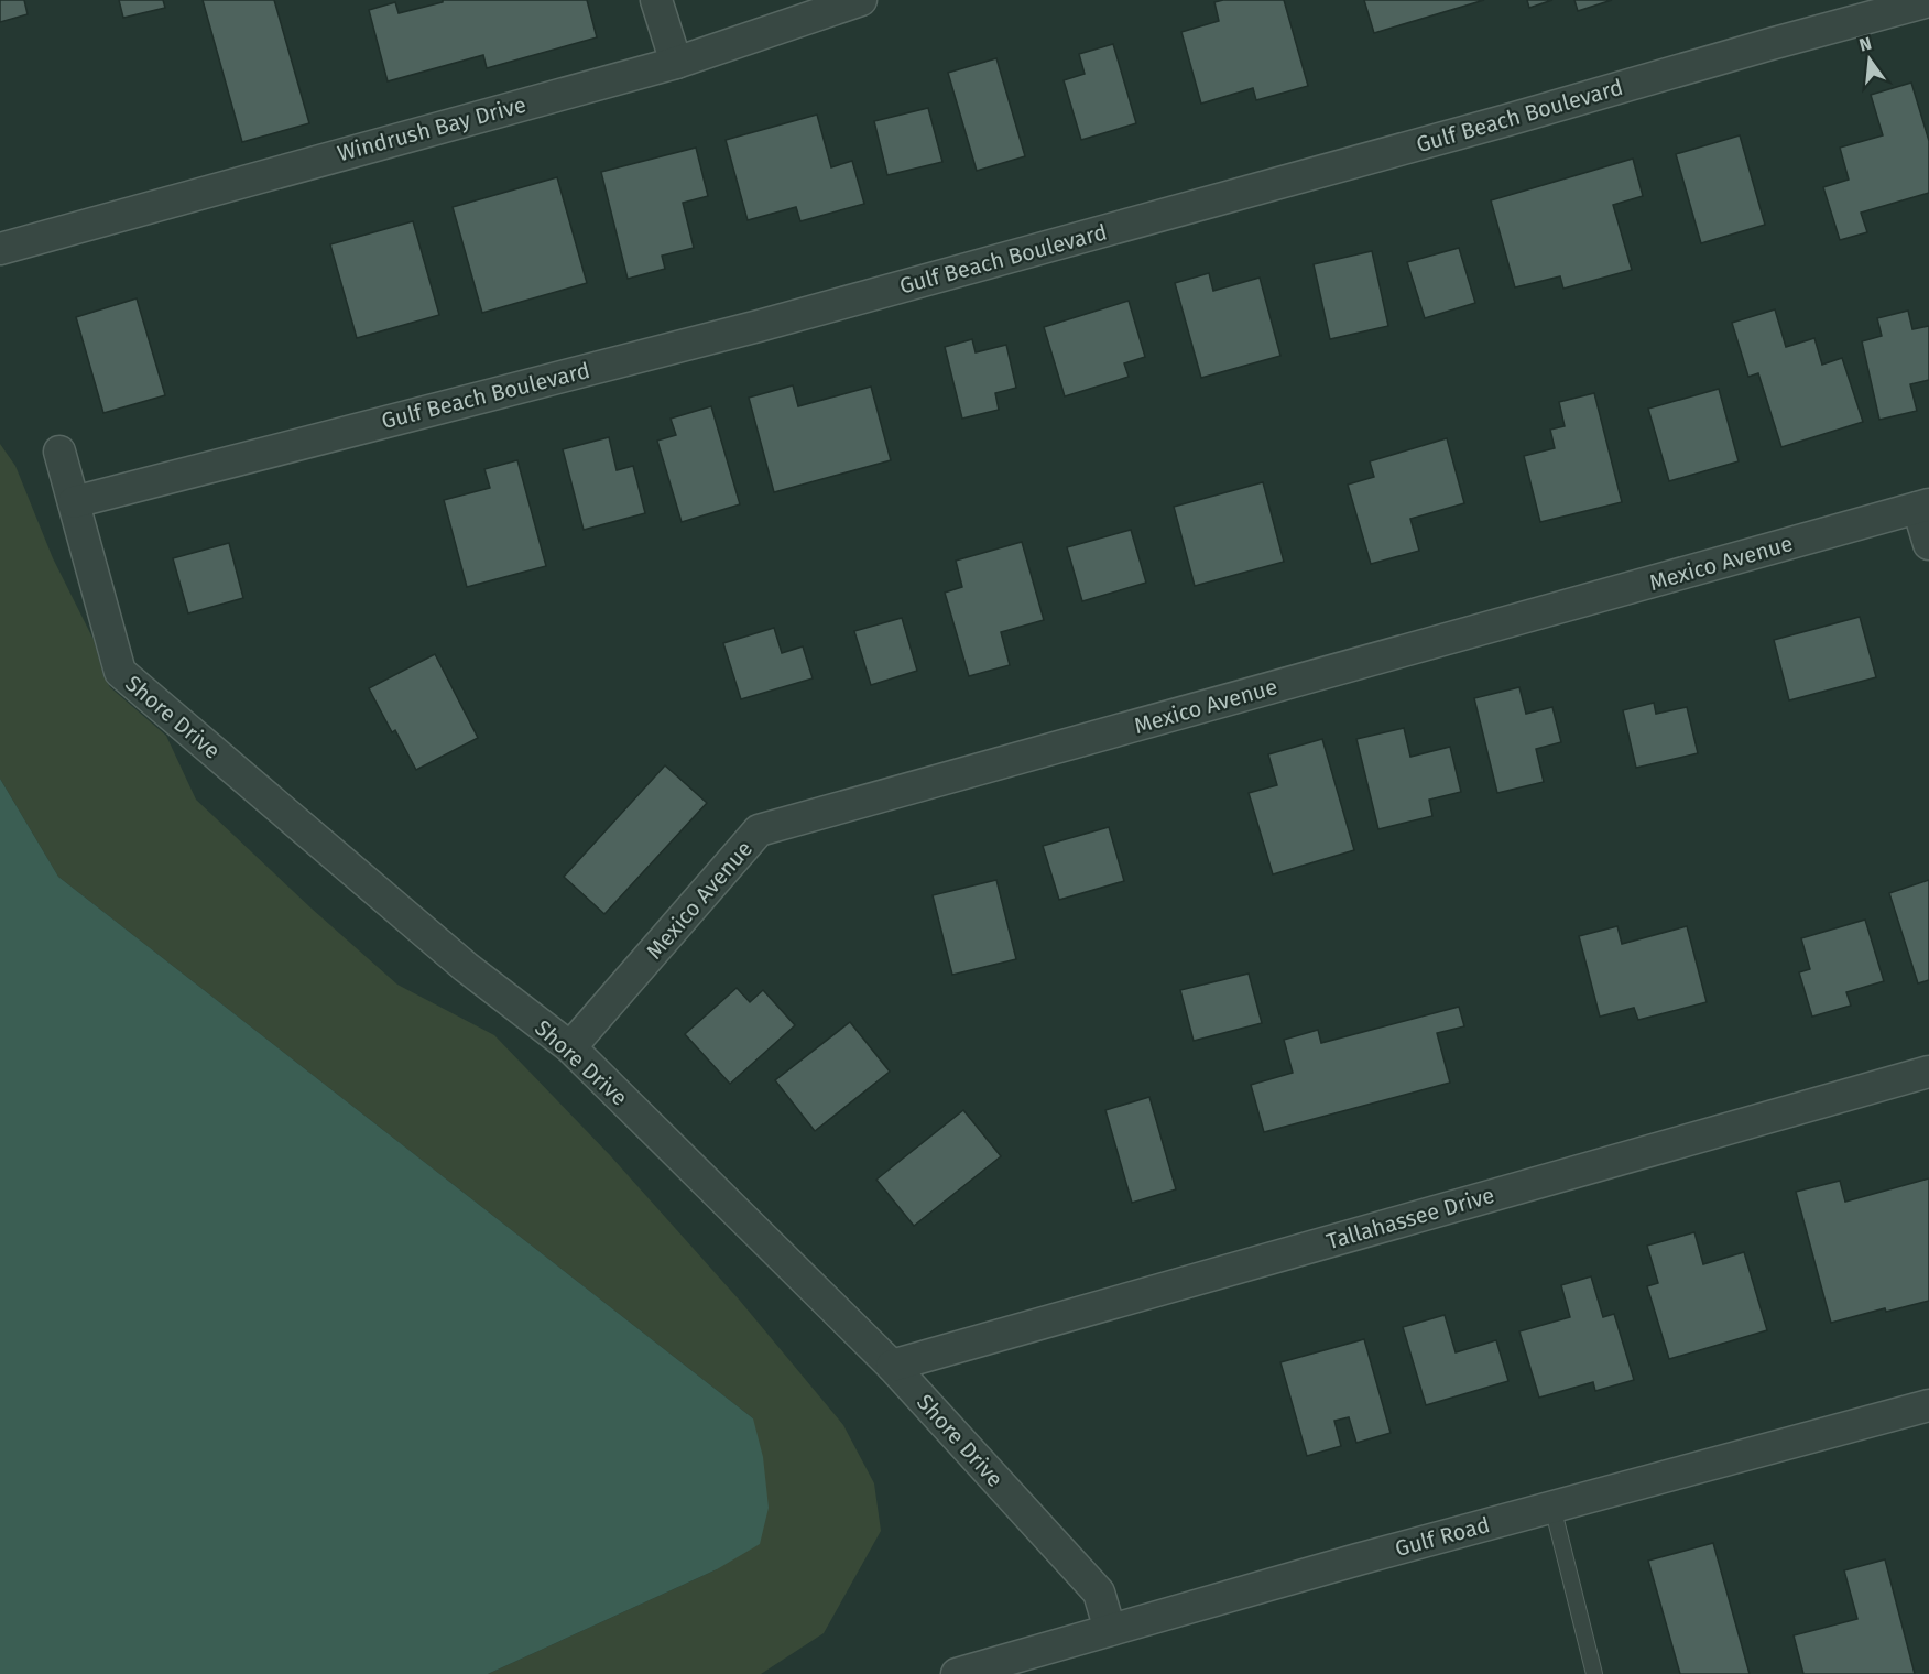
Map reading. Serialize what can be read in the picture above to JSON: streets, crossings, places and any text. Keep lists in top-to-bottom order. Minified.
{"streets":{"street":["Gulf Beach Boulevard","Windrush Bay Drive","Mexico Avenue","Shore Drive","Tallahassee Drive","Gulf Road"]},"crossings":[["Gulf Beach Boulevard","Shore Drive"],["Mexico Avenue","Shore Drive"],["Shore Drive","Tallahassee Drive"],["Shore Drive","Gulf Road"]],"north":"top"}
